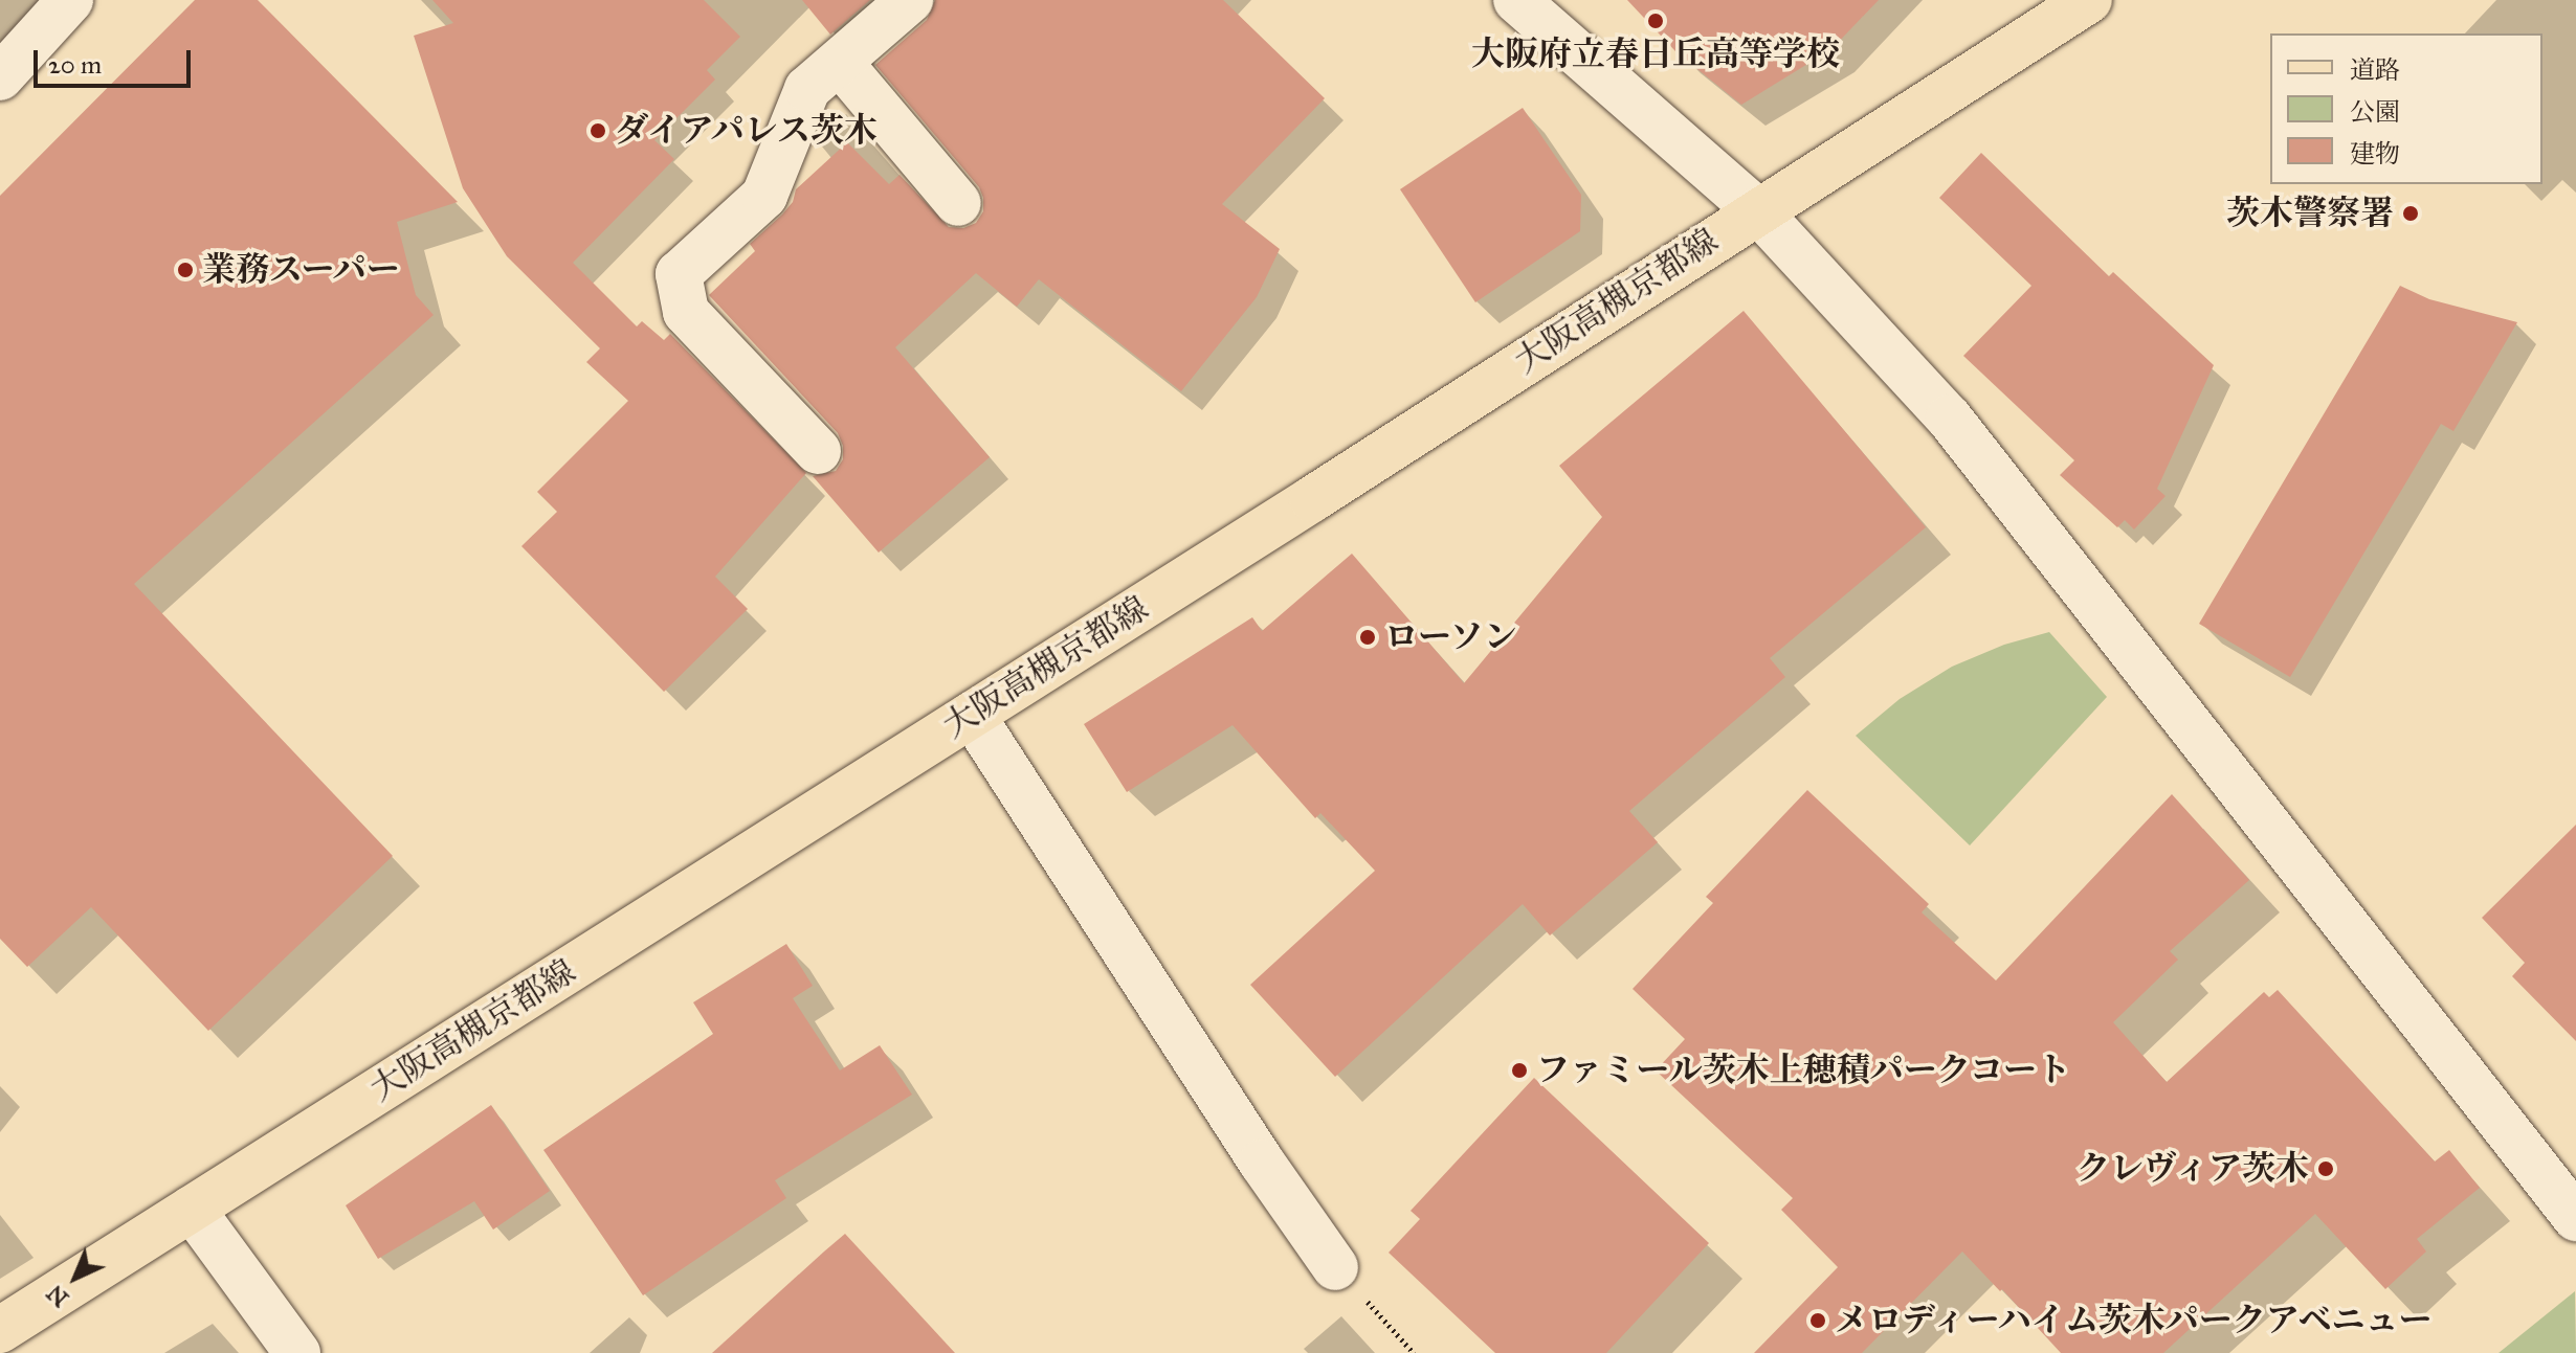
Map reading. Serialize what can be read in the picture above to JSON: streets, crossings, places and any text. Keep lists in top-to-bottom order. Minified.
{"streets":{"main road":["大阪高槻京都線"]},"places":["大阪府立春日丘高等学校","ダイアパレス茨木","茨木警察署","業務スーパー","ローソン","ファミール茨木上穂積パークコート","クレヴィア茨木","メロディーハイム茨木パークアベニュー"],"legend":["道路","公園","建物"],"scale_bar":"20 m","north":"bottom left"}
